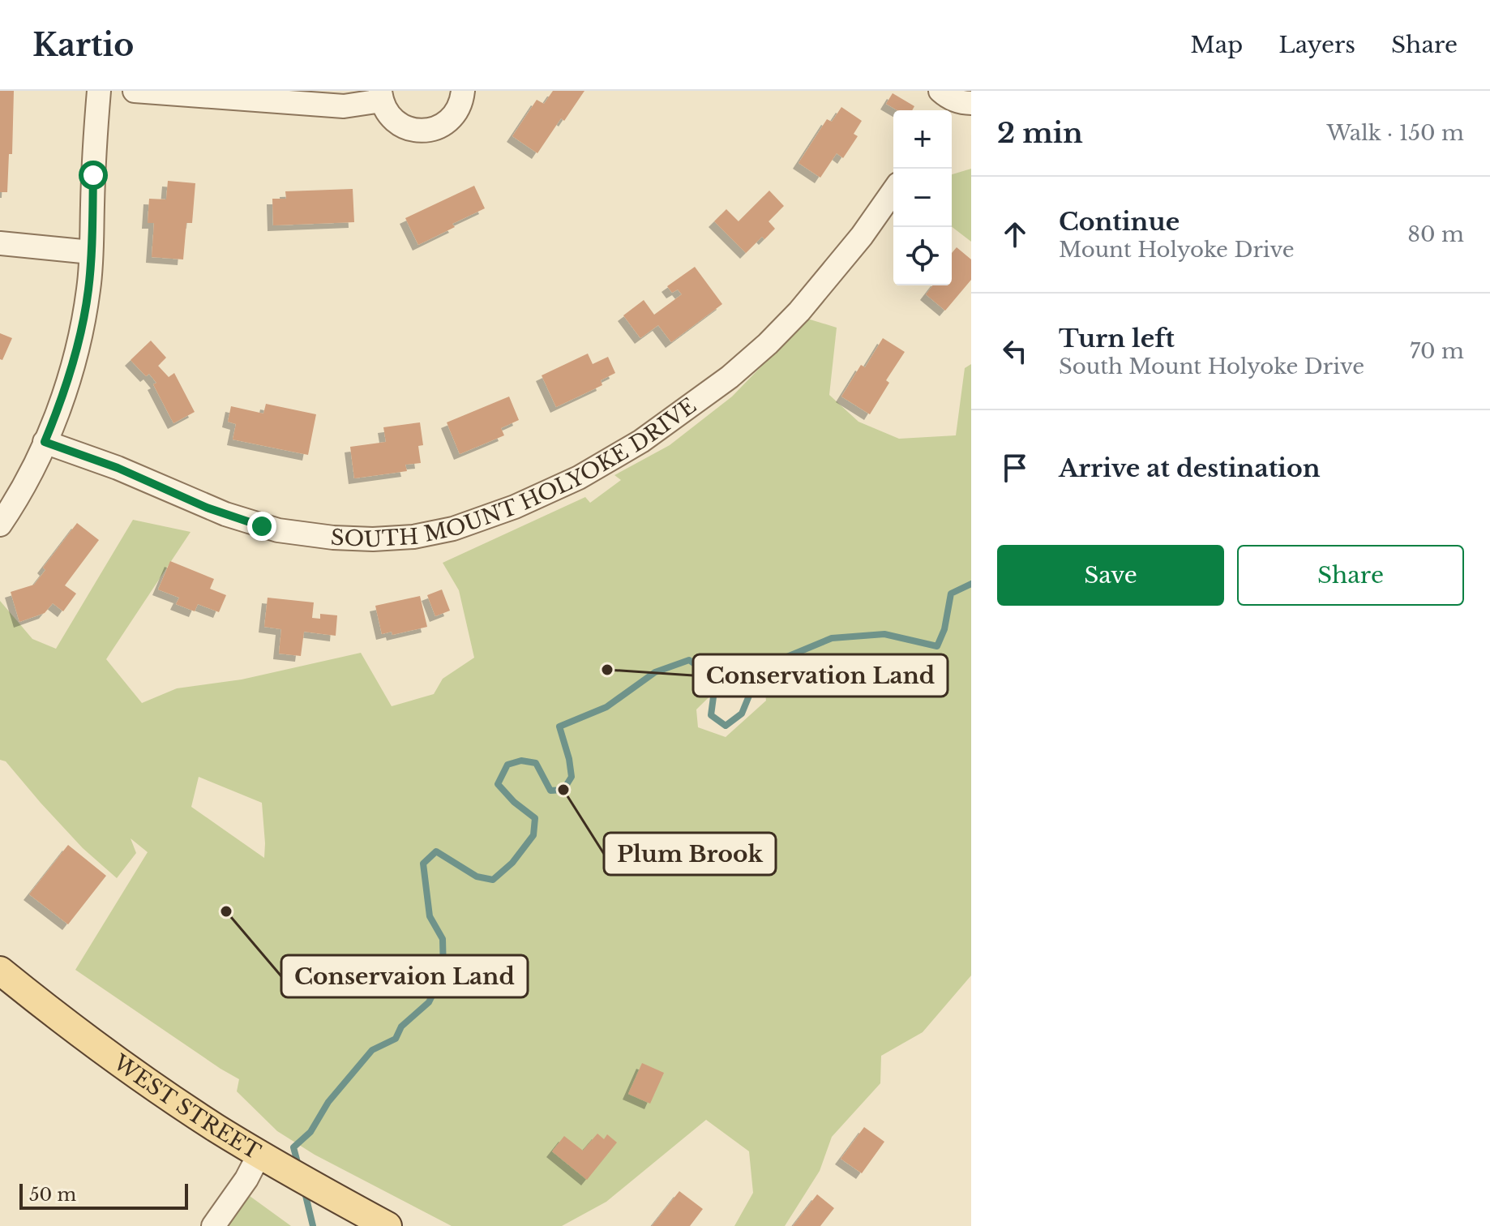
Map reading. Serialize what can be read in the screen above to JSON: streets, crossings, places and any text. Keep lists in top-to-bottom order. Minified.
{"streets":{"main road":["WEST STREET"],"street":["SOUTH MOUNT HOLYOKE DRIVE"]},"places":["Conservation Land","Plum Brook","Conservaion Land"],"scale_bar":"50 m","page":{"header":"Kartio","nav":["Map","Layers","Share"],"heading":["2 min","Walk · 150 m"],"map_buttons":["+","−"],"list":[["Continue","Mount Holyoke Drive","80 m"],["Turn left","South Mount Holyoke Drive","70 m"],"Arrive at destination"],"buttons":["Save","Share"],"scale":"50 m"}}
